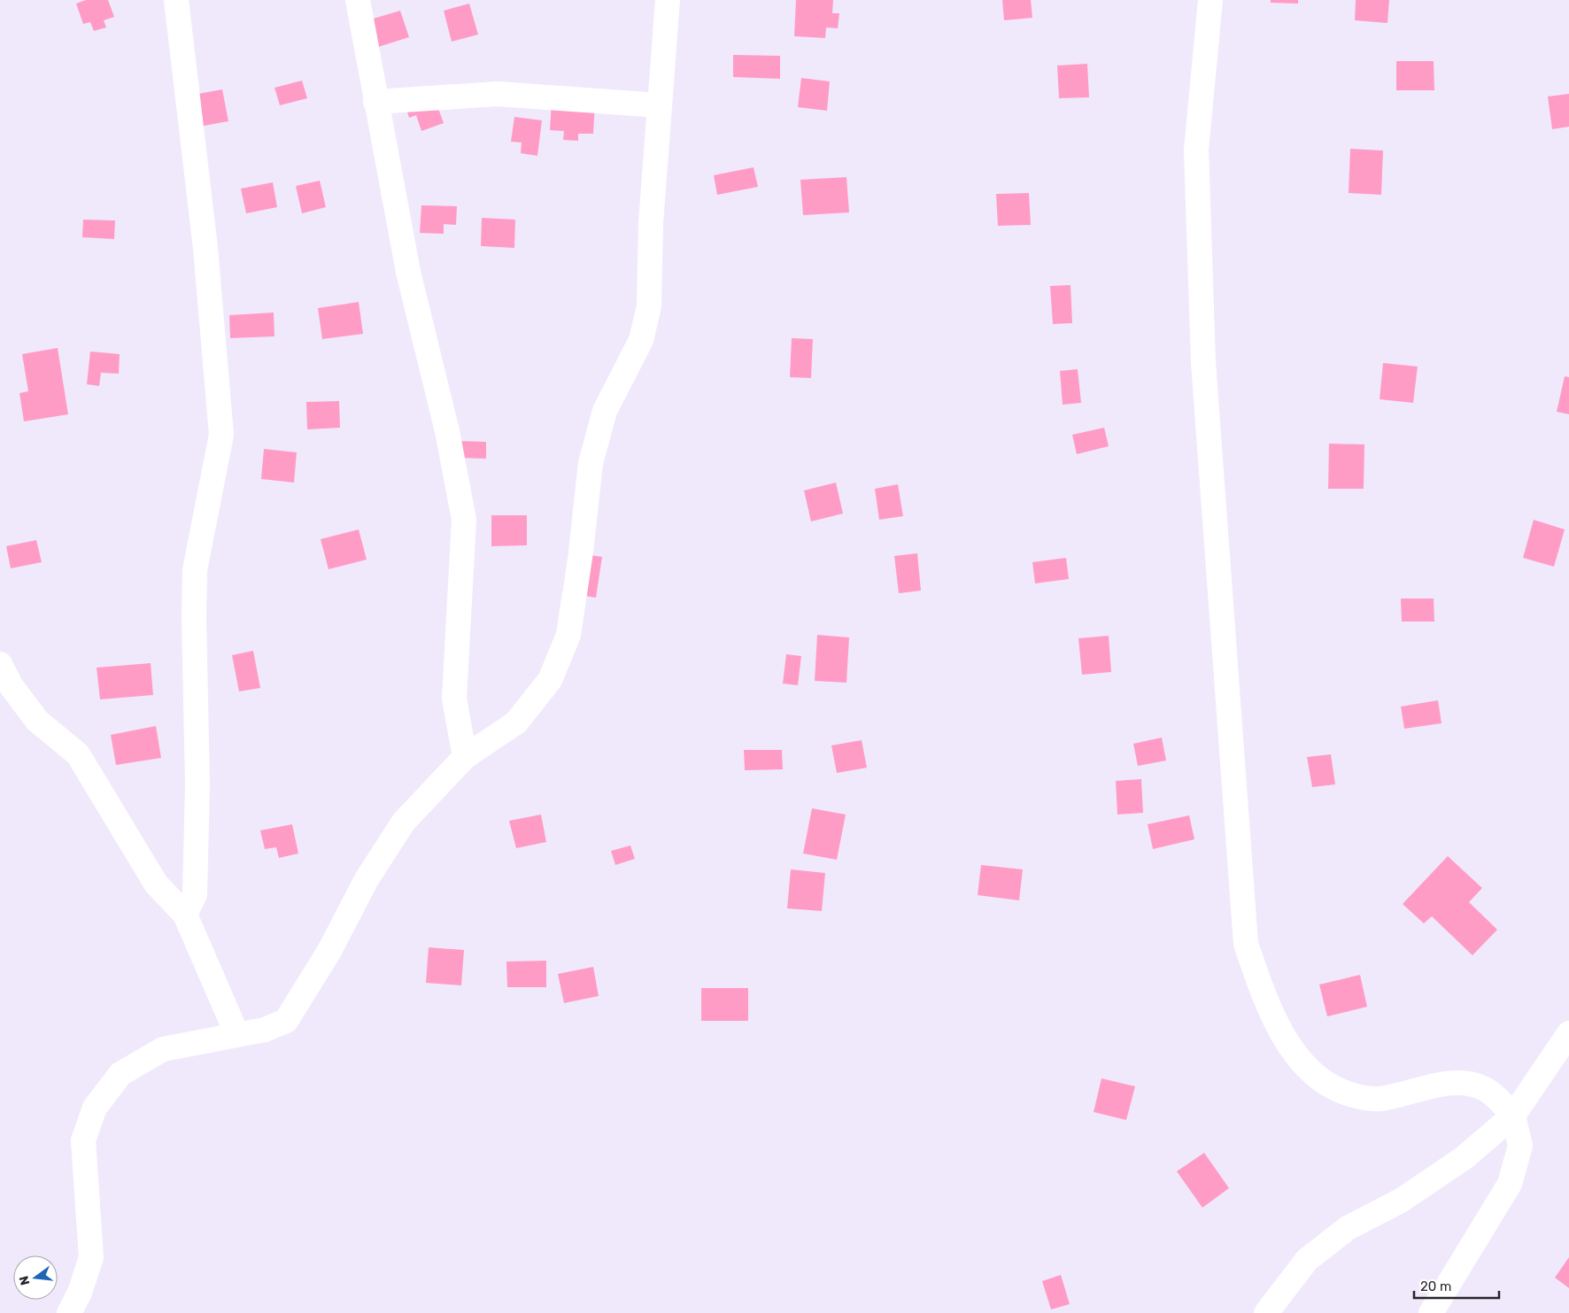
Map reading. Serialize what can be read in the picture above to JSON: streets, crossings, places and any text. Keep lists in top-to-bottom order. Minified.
{"scale_bar":"20 m","north":"left"}
